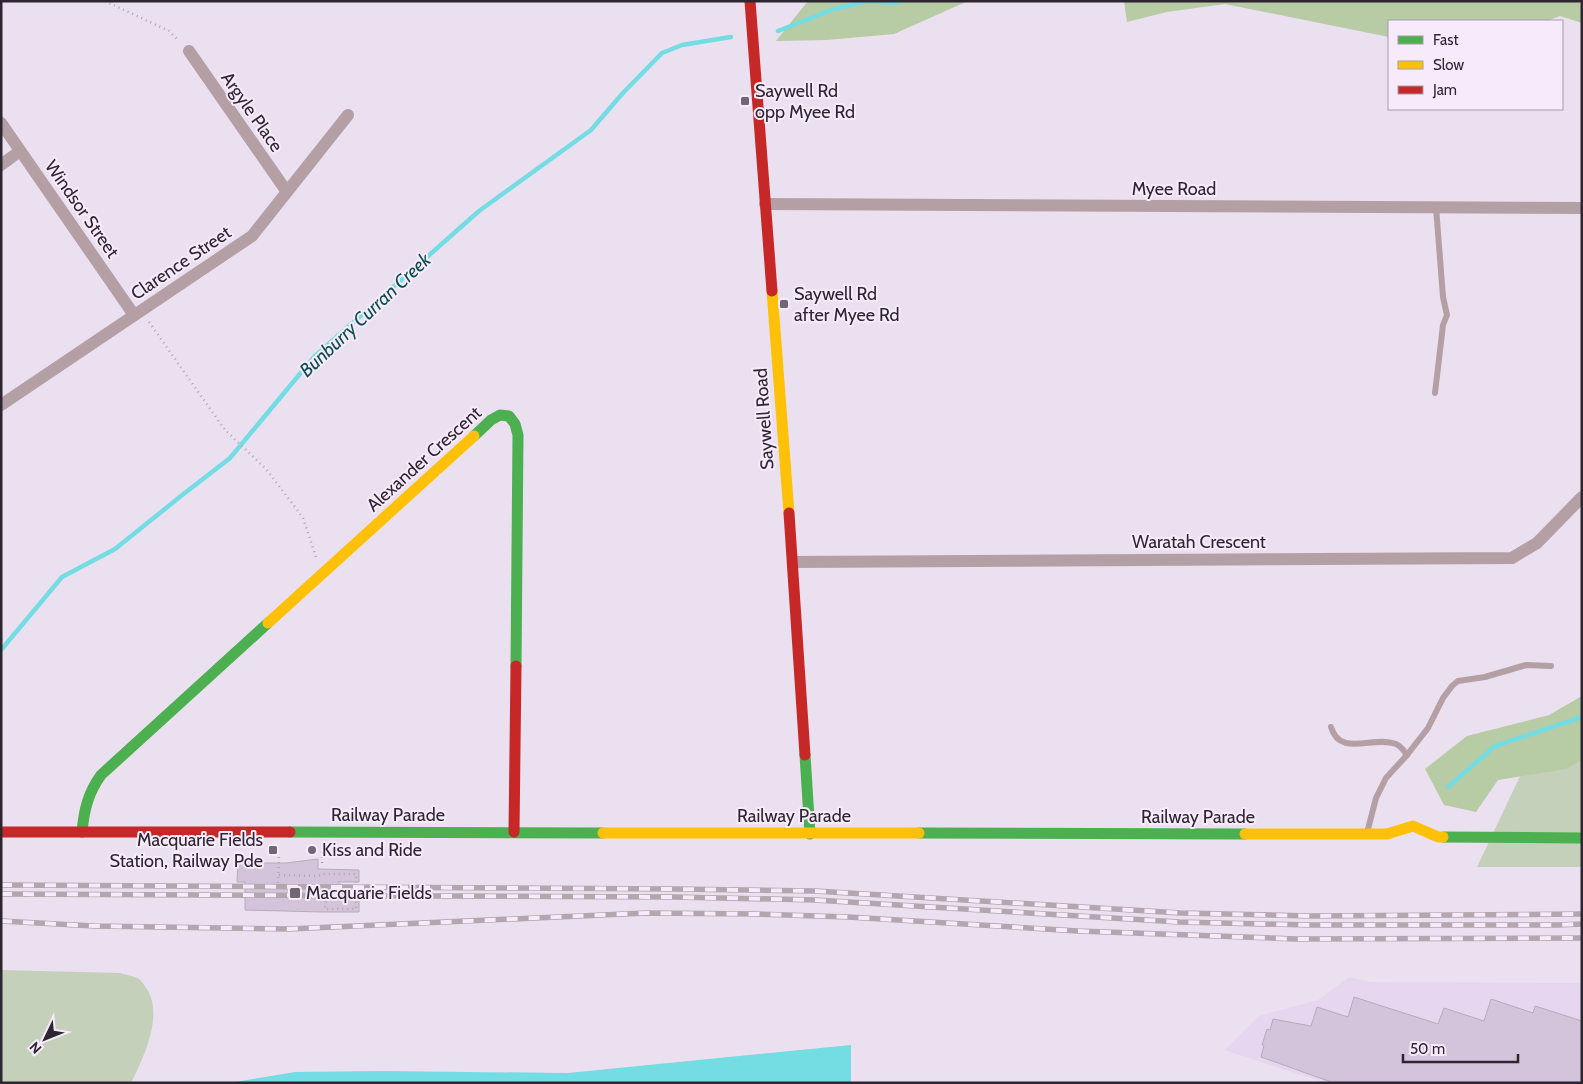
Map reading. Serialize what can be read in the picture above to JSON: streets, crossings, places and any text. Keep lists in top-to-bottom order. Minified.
{"streets":{"street":["Argyle Place","Myee Road","Windsor Street","Clarence Street","Saywell Road","Alexander Crescent","Waratah Crescent","Railway Parade"]},"crossings":[["Argyle Place","Clarence Street"],["Myee Road","Saywell Road"],["Windsor Street","Clarence Street"],["Saywell Road","Waratah Crescent"],["Saywell Road","Railway Parade"],["Alexander Crescent","Railway Parade"]],"water":["Bunburry Curran Creek"],"places":{"transit":["Saywell Rd opp Myee Rd","Saywell Rd after Myee Rd","Macquarie Fields Station, Railway Pde","Macquarie Fields"],"other":["Kiss and Ride"]},"legend":["Fast","Slow","Jam"],"scale_bar":"50 m","north":"bottom left"}
